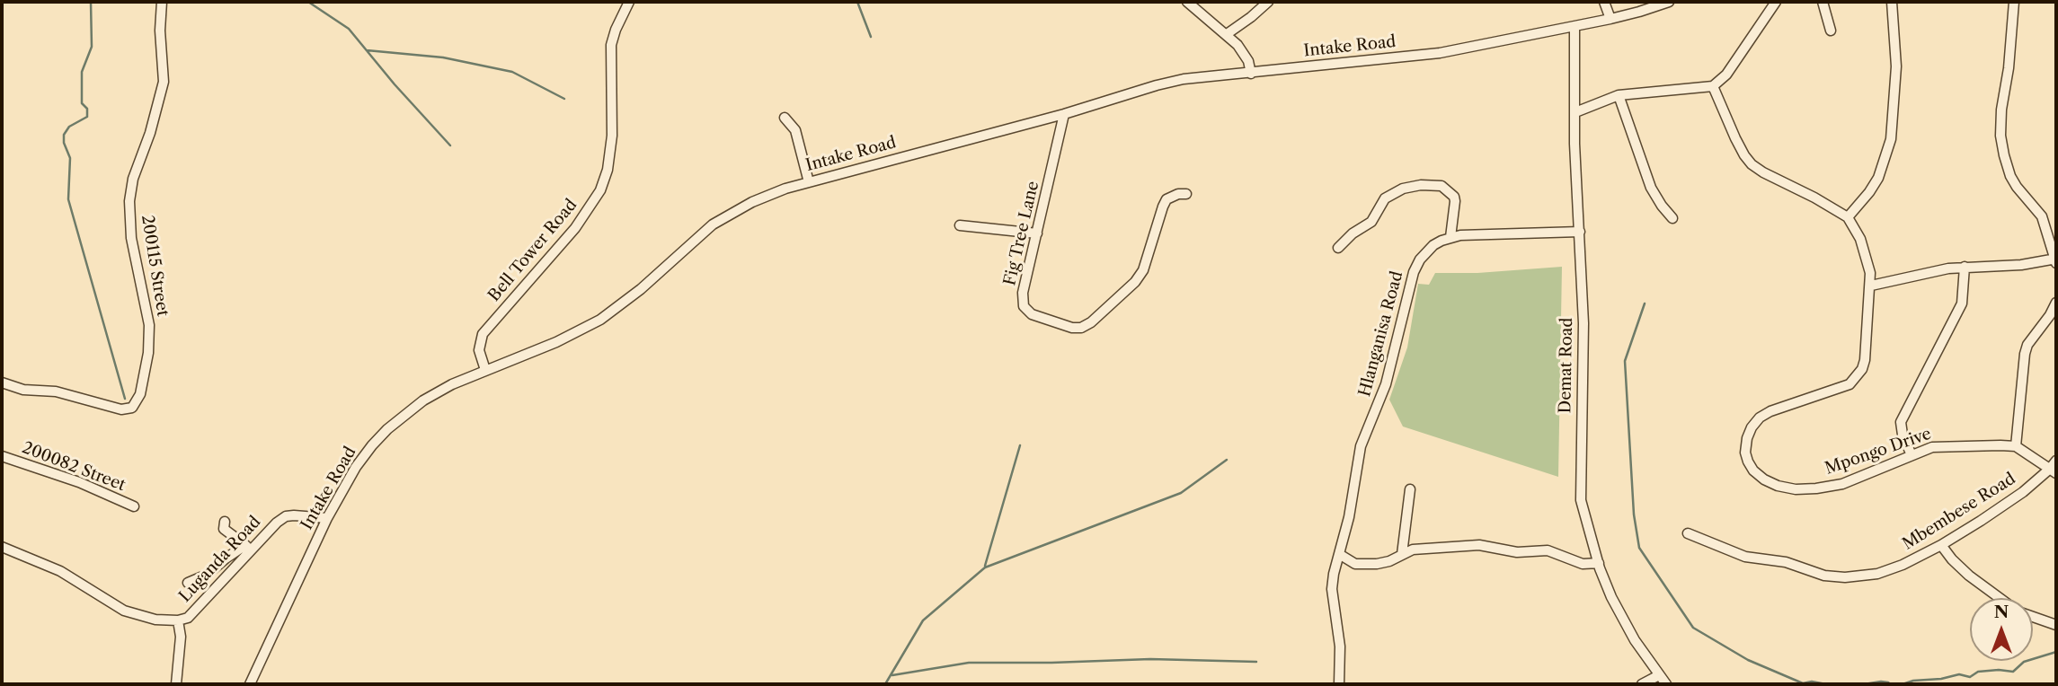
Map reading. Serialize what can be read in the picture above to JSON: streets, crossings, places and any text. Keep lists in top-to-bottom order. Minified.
{"streets":{"street":["Intake Road","Fig Tree Lane","Bell Tower Road","200115 Street","Hlanganisa Road","Demat Road","Mpongo Drive","200082 Street","Mbembese Road","Luganda Road"]},"crossings":[["Intake Road","Fig Tree Lane"],["Intake Road","Bell Tower Road"],["Intake Road","Demat Road"],["Intake Road","Luganda Road"],["Hlanganisa Road","Demat Road"]],"north":"top"}
